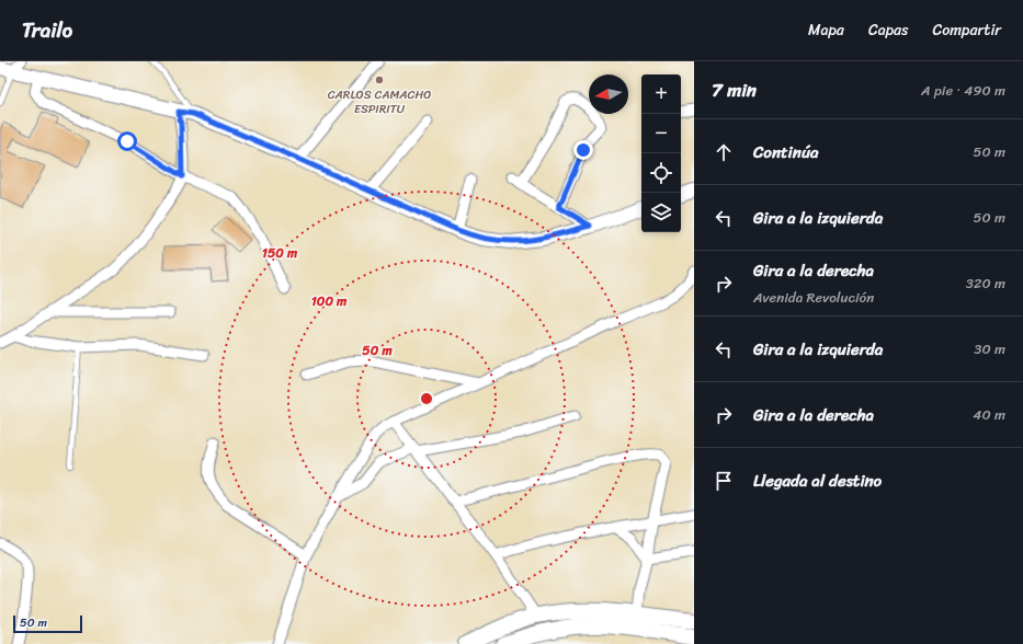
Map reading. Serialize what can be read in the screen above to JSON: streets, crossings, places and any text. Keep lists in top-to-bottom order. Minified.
{"places":["CARLOS CAMACHO ESPIRITU"],"scale_bar":"50 m","north":"left","page":{"header":"Trailo","nav":["Mapa","Capas","Compartir"],"heading":["7 min","A pie · 490 m"],"map_buttons":["+","−"],"list":[["Continúa","50 m"],["Gira a la izquierda","50 m"],["Gira a la derecha","Avenida Revolución","320 m"],["Gira a la izquierda","30 m"],["Gira a la derecha","40 m"],"Llegada al destino"],"scale":"50 m"},"rings":["150 m","100 m","50 m"]}
